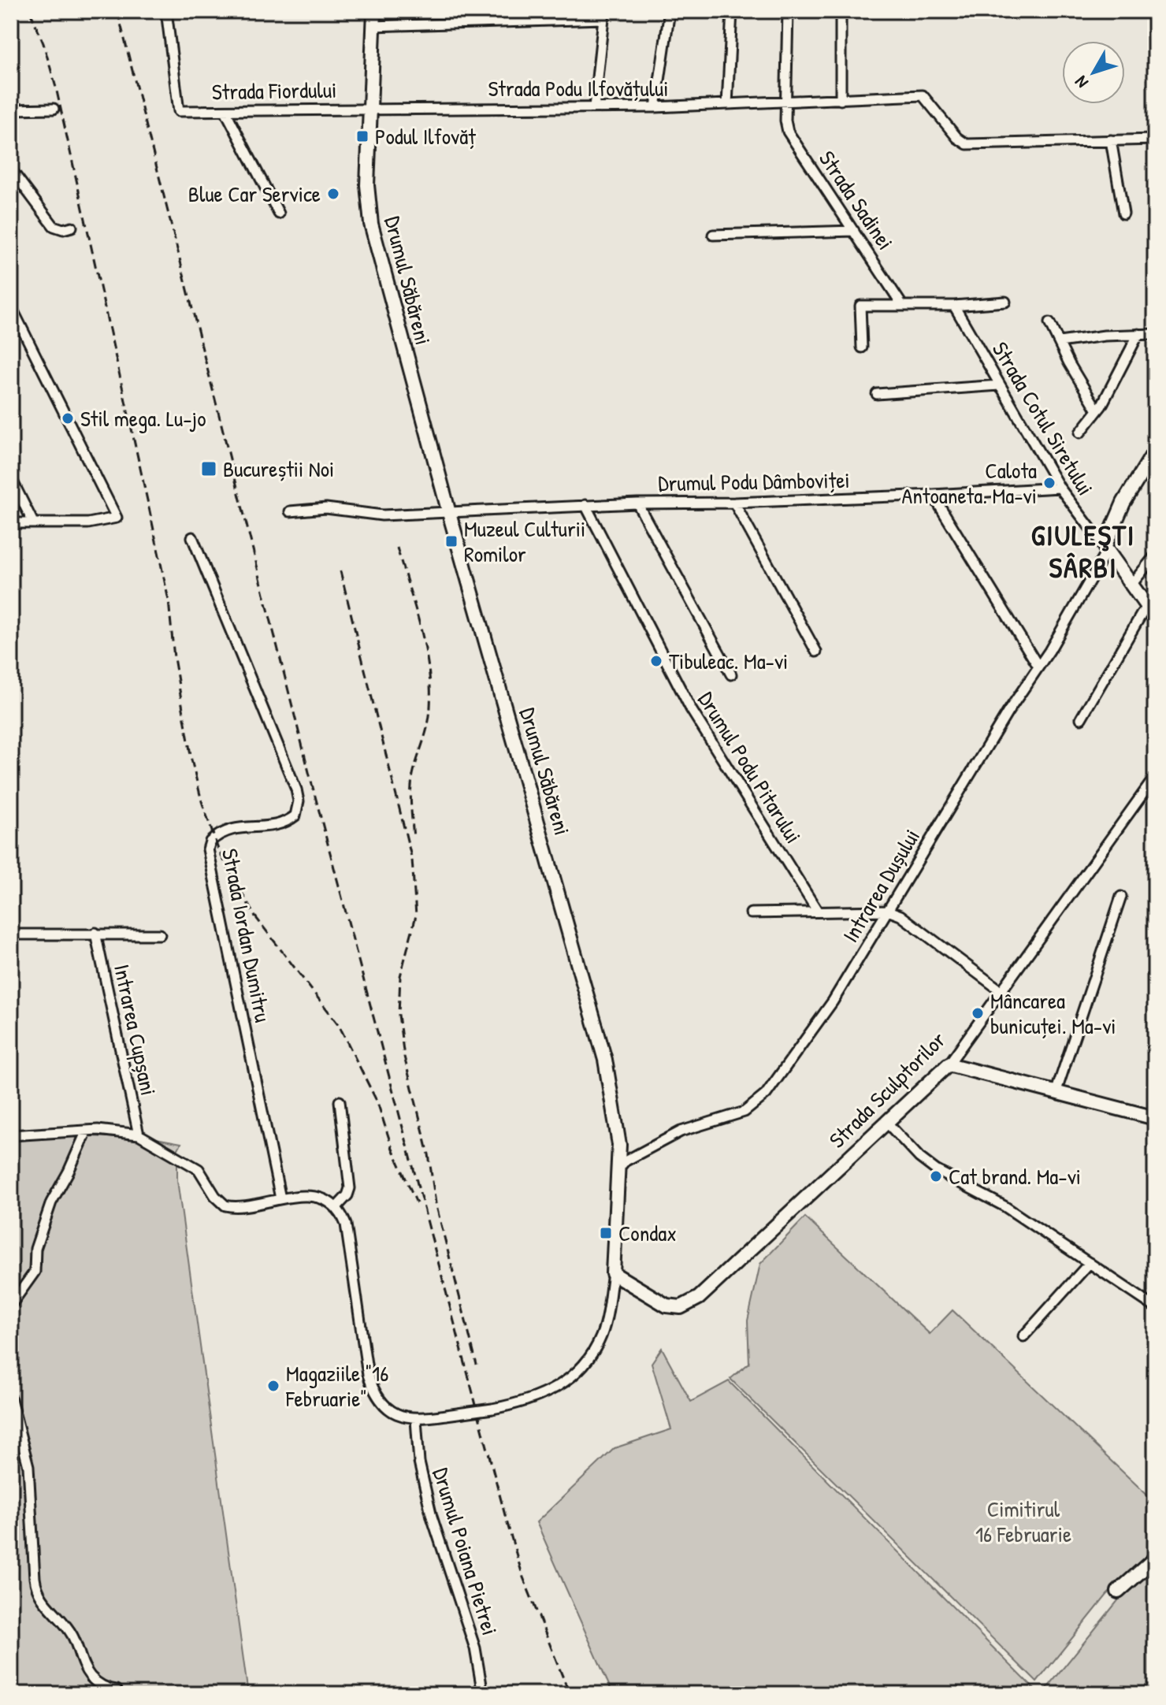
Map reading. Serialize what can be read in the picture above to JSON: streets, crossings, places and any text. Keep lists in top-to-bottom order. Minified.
{"streets":{"main road":["Drumul Săbăreni","Strada Sculptorilor"],"street":["Strada Podu Ilfovățului","Strada Fiordului","Strada Sadinei","Strada Cotul Siretului","Drumul Podu Dâmboviței","Drumul Podu Pitarului","Intrarea Dușului","Strada Iordan Dumitru","Intrarea Cupșani","Drumul Poiana Pietrei"]},"crossings":[["Strada Podu Ilfovățului","Strada Fiordului"],["Strada Podu Ilfovățului","Strada Sadinei"],["Strada Podu Ilfovățului","Drumul Săbăreni"],["Strada Fiordului","Drumul Săbăreni"],["Drumul Săbăreni","Drumul Podu Dâmboviței"],["Drumul Săbăreni","Intrarea Dușului"],["Drumul Săbăreni","Strada Sculptorilor"],["Drumul Săbăreni","Drumul Poiana Pietrei"],["Strada Cotul Siretului","Drumul Podu Dâmboviței"],["Strada Cotul Siretului","Intrarea Dușului"],["Drumul Podu Dâmboviței","Drumul Podu Pitarului"]],"districts":["GIULEŞTI SÂRBI"],"parks":["Cimitirul 16 Februarie"],"places":{"transit":["Podul Ilfovăț","Bucureștii Noi","Muzeul Culturii Romilor","Condax"],"other":["Blue Car Service","Stil mega. Lu-jo","Calota Antoaneta. Ma-vi","Tibuleac. Ma-vi","Mâncarea bunicuței. Ma-vi","Cat brand. Ma-vi","Magaziile \"16 Februarie\""]},"north":"bottom left"}
